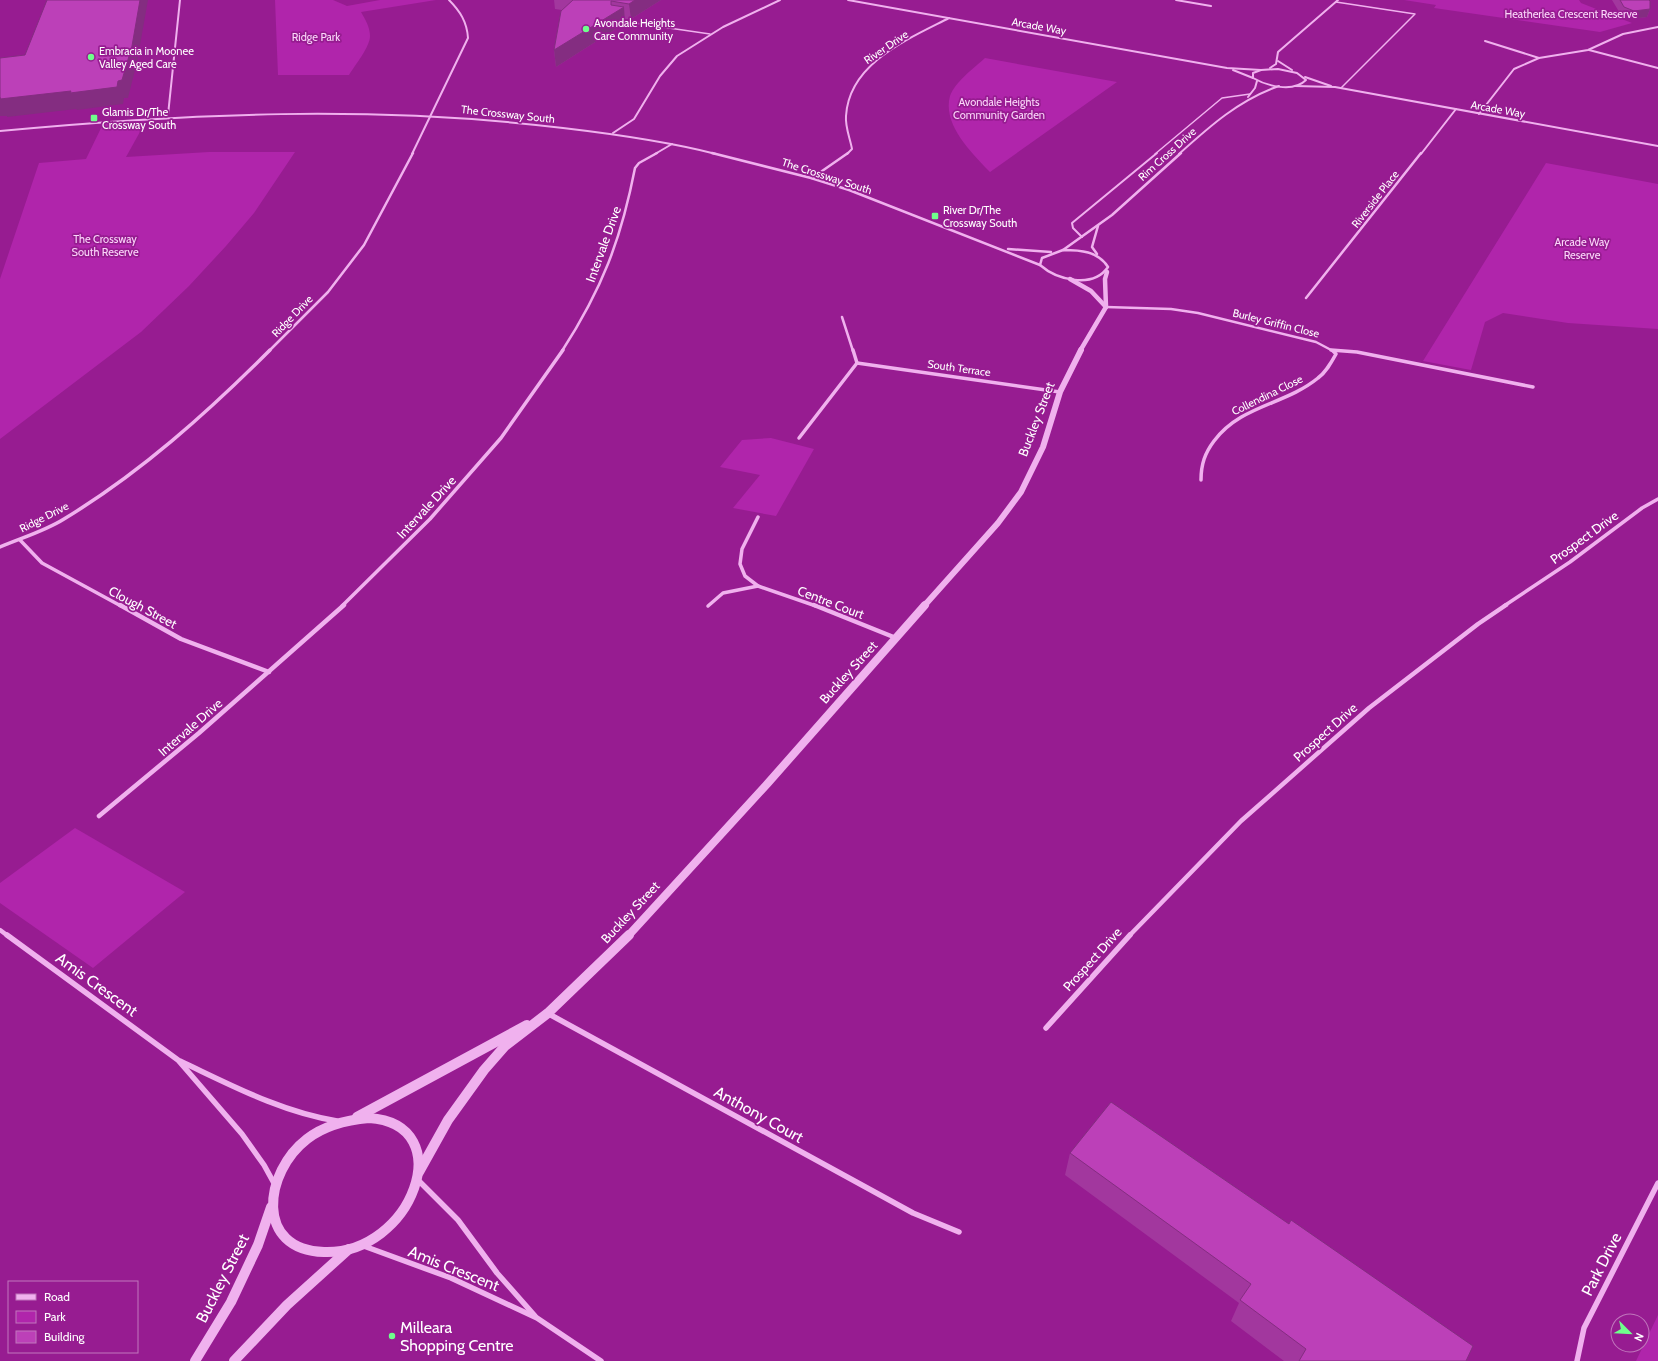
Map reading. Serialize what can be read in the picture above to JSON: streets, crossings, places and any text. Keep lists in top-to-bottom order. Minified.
{"streets":{"street":["Arcade Way","River Drive","The Crossway South","Rim Cross Drive","Riverside Place","Intervale Drive","Ridge Drive","Burley Griffin Close","South Terrace","Collendina Close","Buckley Street","Prospect Drive","Centre Court","Clough Street","Amis Crescent","Anthony Court","Park Drive"]},"crossings":[["Arcade Way","River Drive"],["Arcade Way","Rim Cross Drive"],["Arcade Way","Riverside Place"],["River Drive","The Crossway South"],["The Crossway South","Rim Cross Drive"],["The Crossway South","Intervale Drive"],["The Crossway South","Ridge Drive"],["Intervale Drive","Clough Street"],["Ridge Drive","Clough Street"],["Burley Griffin Close","Collendina Close"],["Burley Griffin Close","Buckley Street"],["South Terrace","Buckley Street"],["Buckley Street","Centre Court"],["Buckley Street","Amis Crescent"],["Buckley Street","Anthony Court"]],"parks":["Heatherlea Crescent Reserve","Ridge Park","Avondale Heights Community Garden","The Crossway South Reserve","Arcade Way Reserve"],"places":{"other":["Avondale Heights Care Community","Embracia in Moonee Valley Aged Care","Milleara Shopping Centre"],"transit":["Glamis Dr/The Crossway South","River Dr/The Crossway South"]},"legend":["Road","Park","Building"],"north":"bottom right"}
